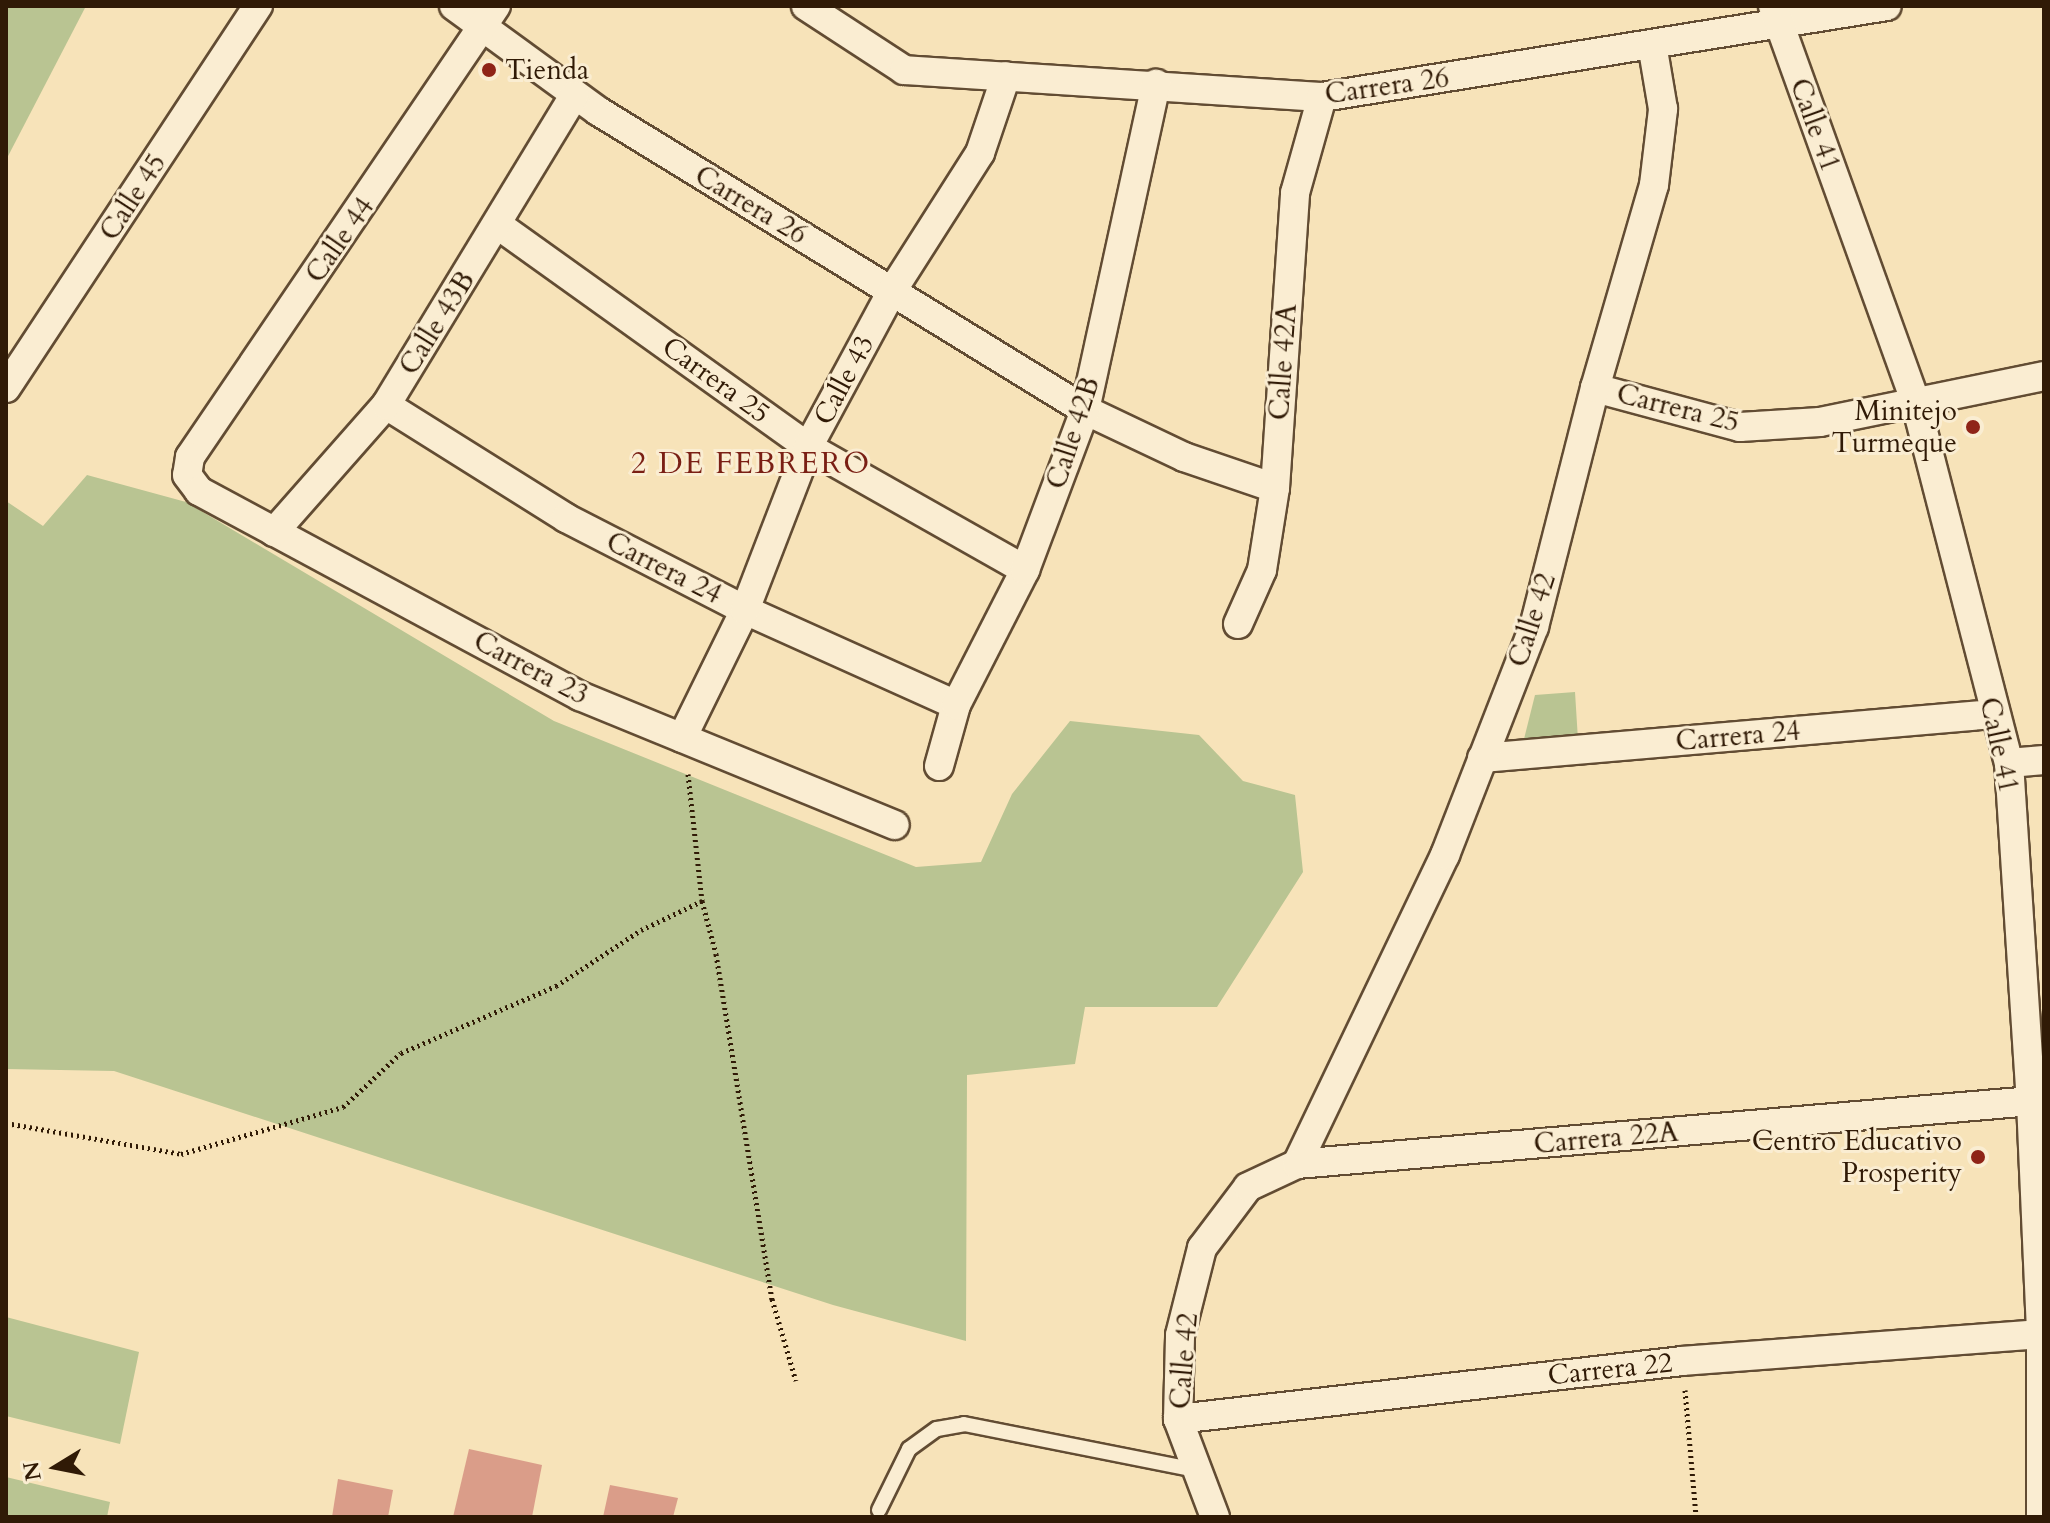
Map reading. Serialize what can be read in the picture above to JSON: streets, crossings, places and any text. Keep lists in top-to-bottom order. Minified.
{"streets":{"street":["Carrera 26","Calle 41","Calle 45","Calle 44","Calle 43B","Calle 42A","Carrera 25","Calle 43","Calle 42B","Carrera 24","Calle 42","Carrera 23","Carrera 22A","Carrera 22"]},"crossings":[["Carrera 26","Calle 41"],["Carrera 26","Calle 44"],["Carrera 26","Calle 43B"],["Carrera 26","Calle 42A"],["Carrera 26","Calle 43"],["Carrera 26","Calle 42B"],["Carrera 26","Calle 42"],["Calle 41","Carrera 25"],["Calle 41","Carrera 24"],["Calle 41","Carrera 22A"],["Calle 41","Carrera 22"],["Calle 44","Carrera 23"],["Calle 43B","Carrera 25"],["Calle 43B","Carrera 24"],["Calle 43B","Carrera 23"],["Carrera 25","Calle 43"],["Carrera 25","Calle 42B"],["Carrera 25","Calle 42"],["Calle 43","Carrera 24"],["Calle 43","Carrera 23"],["Calle 42B","Carrera 24"],["Carrera 24","Calle 42"],["Calle 42","Carrera 22A"],["Calle 42","Carrera 22"]],"districts":["2 DE FEBRERO"],"places":["Tienda","Minitejo Turmeque","Centro Educativo Prosperity"],"north":"left"}
